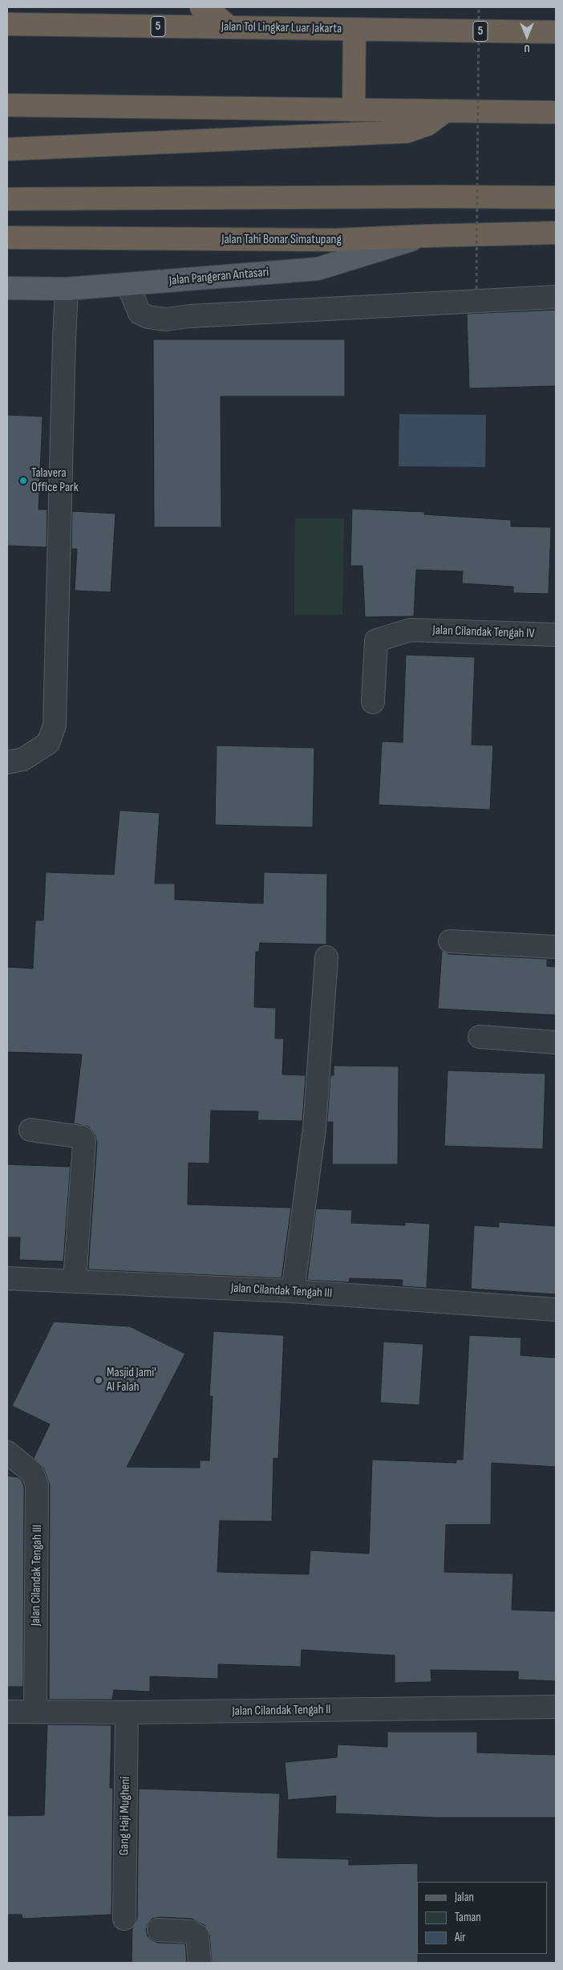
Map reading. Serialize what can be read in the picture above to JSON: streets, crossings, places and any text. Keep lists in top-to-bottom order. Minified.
{"streets":{"highway":["5","Jalan Tol Lingkar Luar Jakarta","Jalan Tahi Bonar Simatupang"],"main road":["Jalan Pangeran Antasari"],"street":["Jalan Cilandak Tengah IV","Jalan Cilandak Tengah III","Jalan Cilandak Tengah II","Gang Haji Mugheni"]},"crossings":[["Jalan Tahi Bonar Simatupang","Jalan Pangeran Antasari"],["Jalan Cilandak Tengah III","Jalan Cilandak Tengah II"],["Jalan Cilandak Tengah II","Gang Haji Mugheni"]],"places":["Talavera Office Park","Masjid Jami' Al Falah"],"legend":["Jalan","Taman","Air"],"north":"bottom"}
